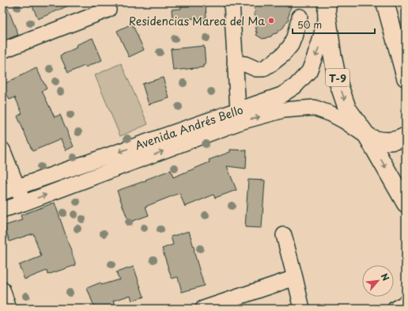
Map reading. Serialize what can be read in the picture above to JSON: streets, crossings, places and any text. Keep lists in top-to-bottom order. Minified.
{"streets":{"main road":["T-9"],"street":["Avenida Andrés Bello"]},"crossings":[["T-9","Avenida Andrés Bello"]],"places":["Residencias Marea del Ma"],"scale_bar":"50 m","north":"top right"}
